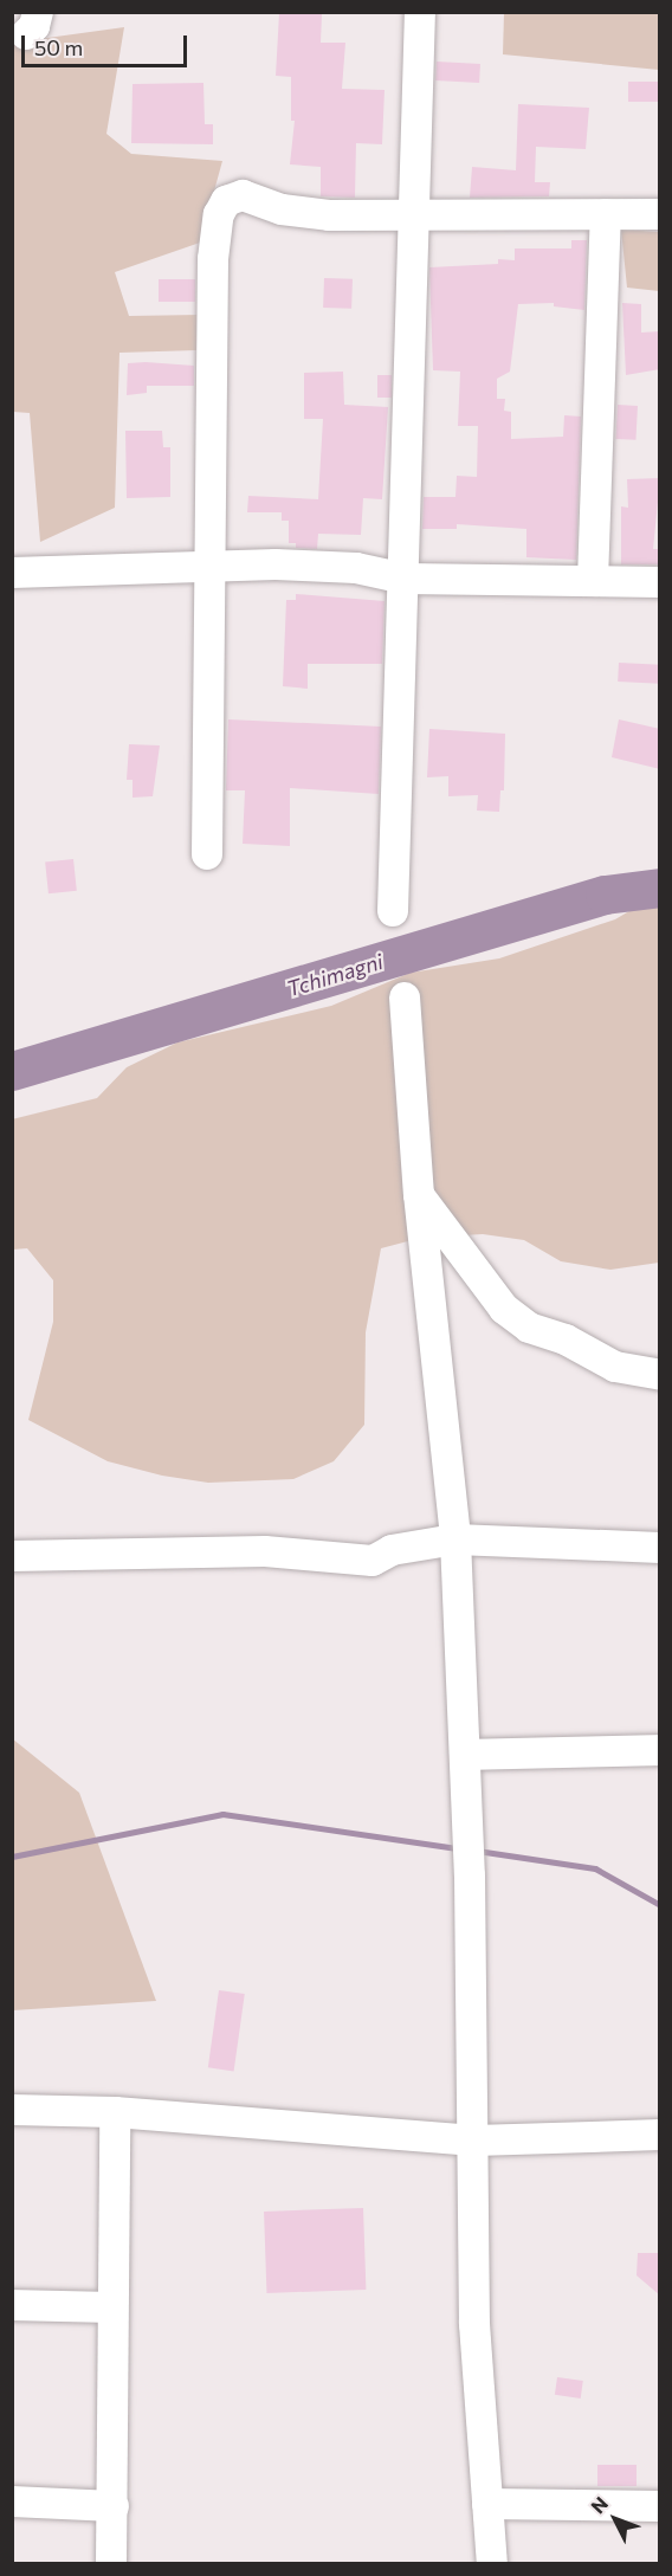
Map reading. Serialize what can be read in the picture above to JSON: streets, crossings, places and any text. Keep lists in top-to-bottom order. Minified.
{"water":["Tchimagni"],"scale_bar":"50 m","north":"top left"}
